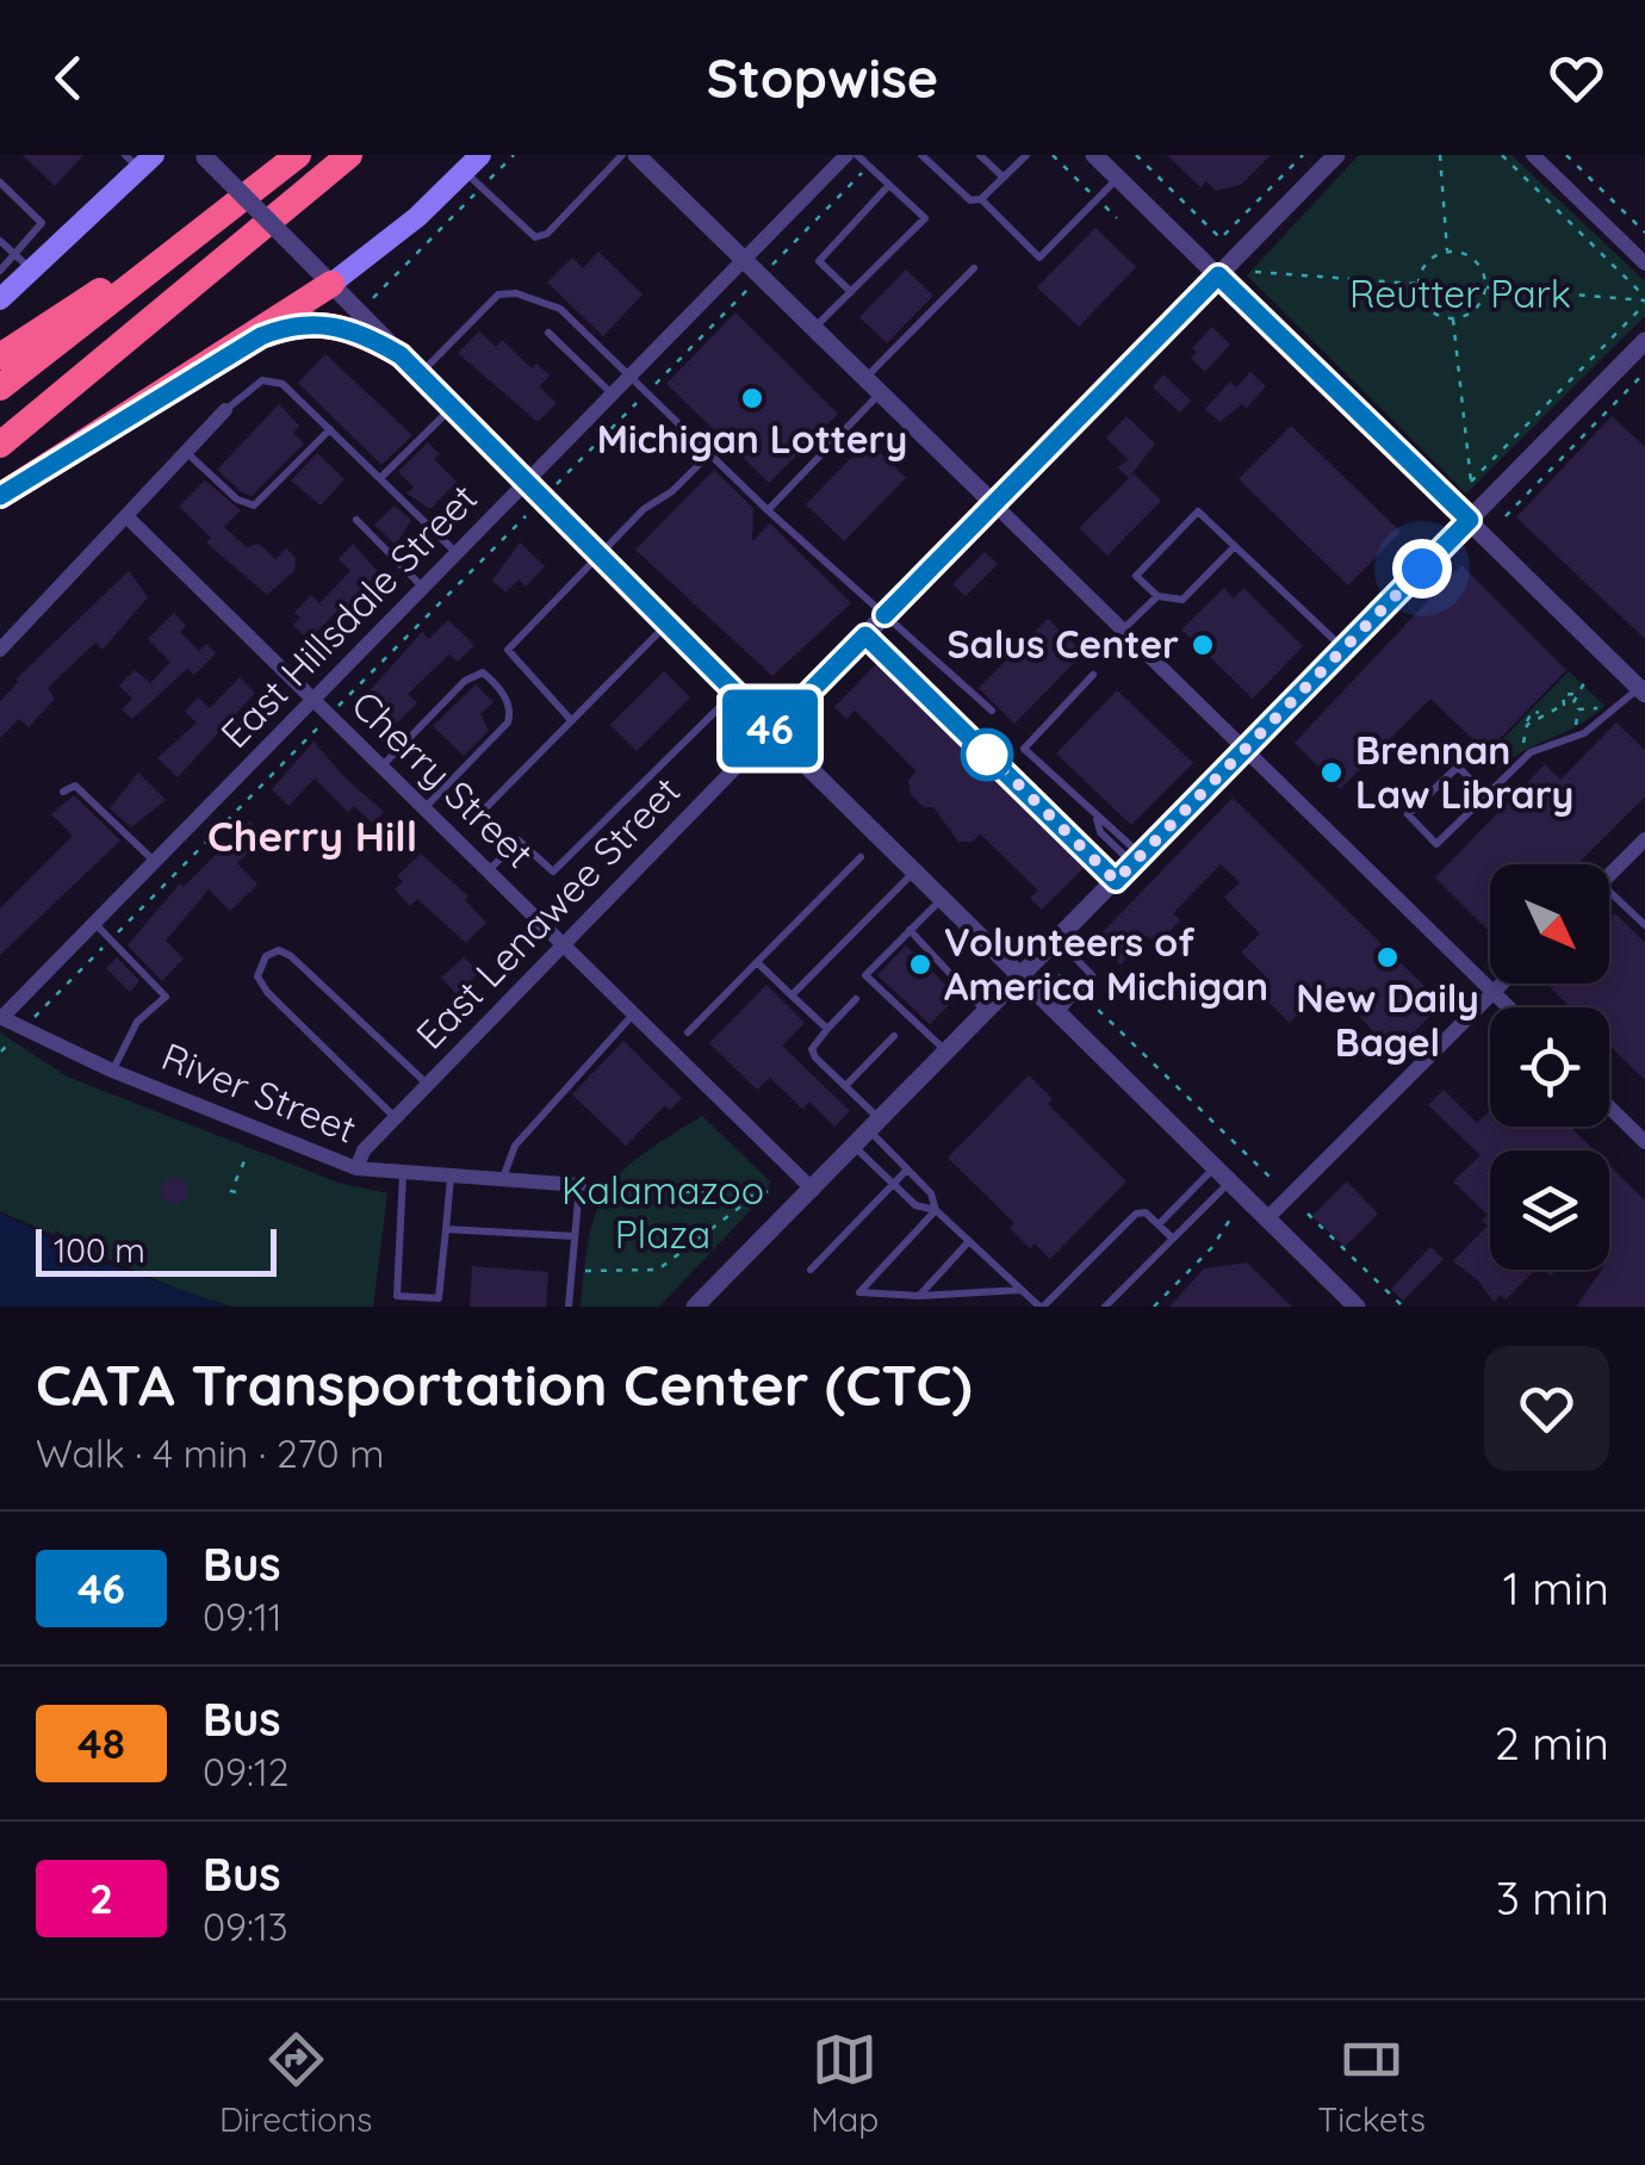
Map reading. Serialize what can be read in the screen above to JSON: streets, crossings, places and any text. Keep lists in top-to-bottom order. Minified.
{"streets":{"street":["East Hillsdale Street","Cherry Street","East Lenawee Street","River Street"]},"crossings":[["East Hillsdale Street","Cherry Street"],["East Hillsdale Street","River Street"],["Cherry Street","East Lenawee Street"],["East Lenawee Street","River Street"]],"districts":["Cherry Hill"],"parks":["Reutter Park","Kalamazoo Plaza"],"places":["Michigan Lottery","Salus Center","Brennan Law Library","New Daily Bagel","Volunteers of America Michigan"],"lines":["bus line 46"],"scale_bar":"100 m","north":"bottom right","page":{"header":"Stopwise","on_map":"46","scale":"100 m","heading":["CATA Transportation Center (CTC)","Walk · 4 min · 270 m"],"list":[{"mark":"46","name":"Bus","note":"09:11","value":"1 min"},{"mark":"48","name":"Bus","note":"09:12","value":"2 min"},{"mark":"2","name":"Bus","note":"09:13","value":"3 min"}],"tabs":["Directions","Map","Tickets"]}}
